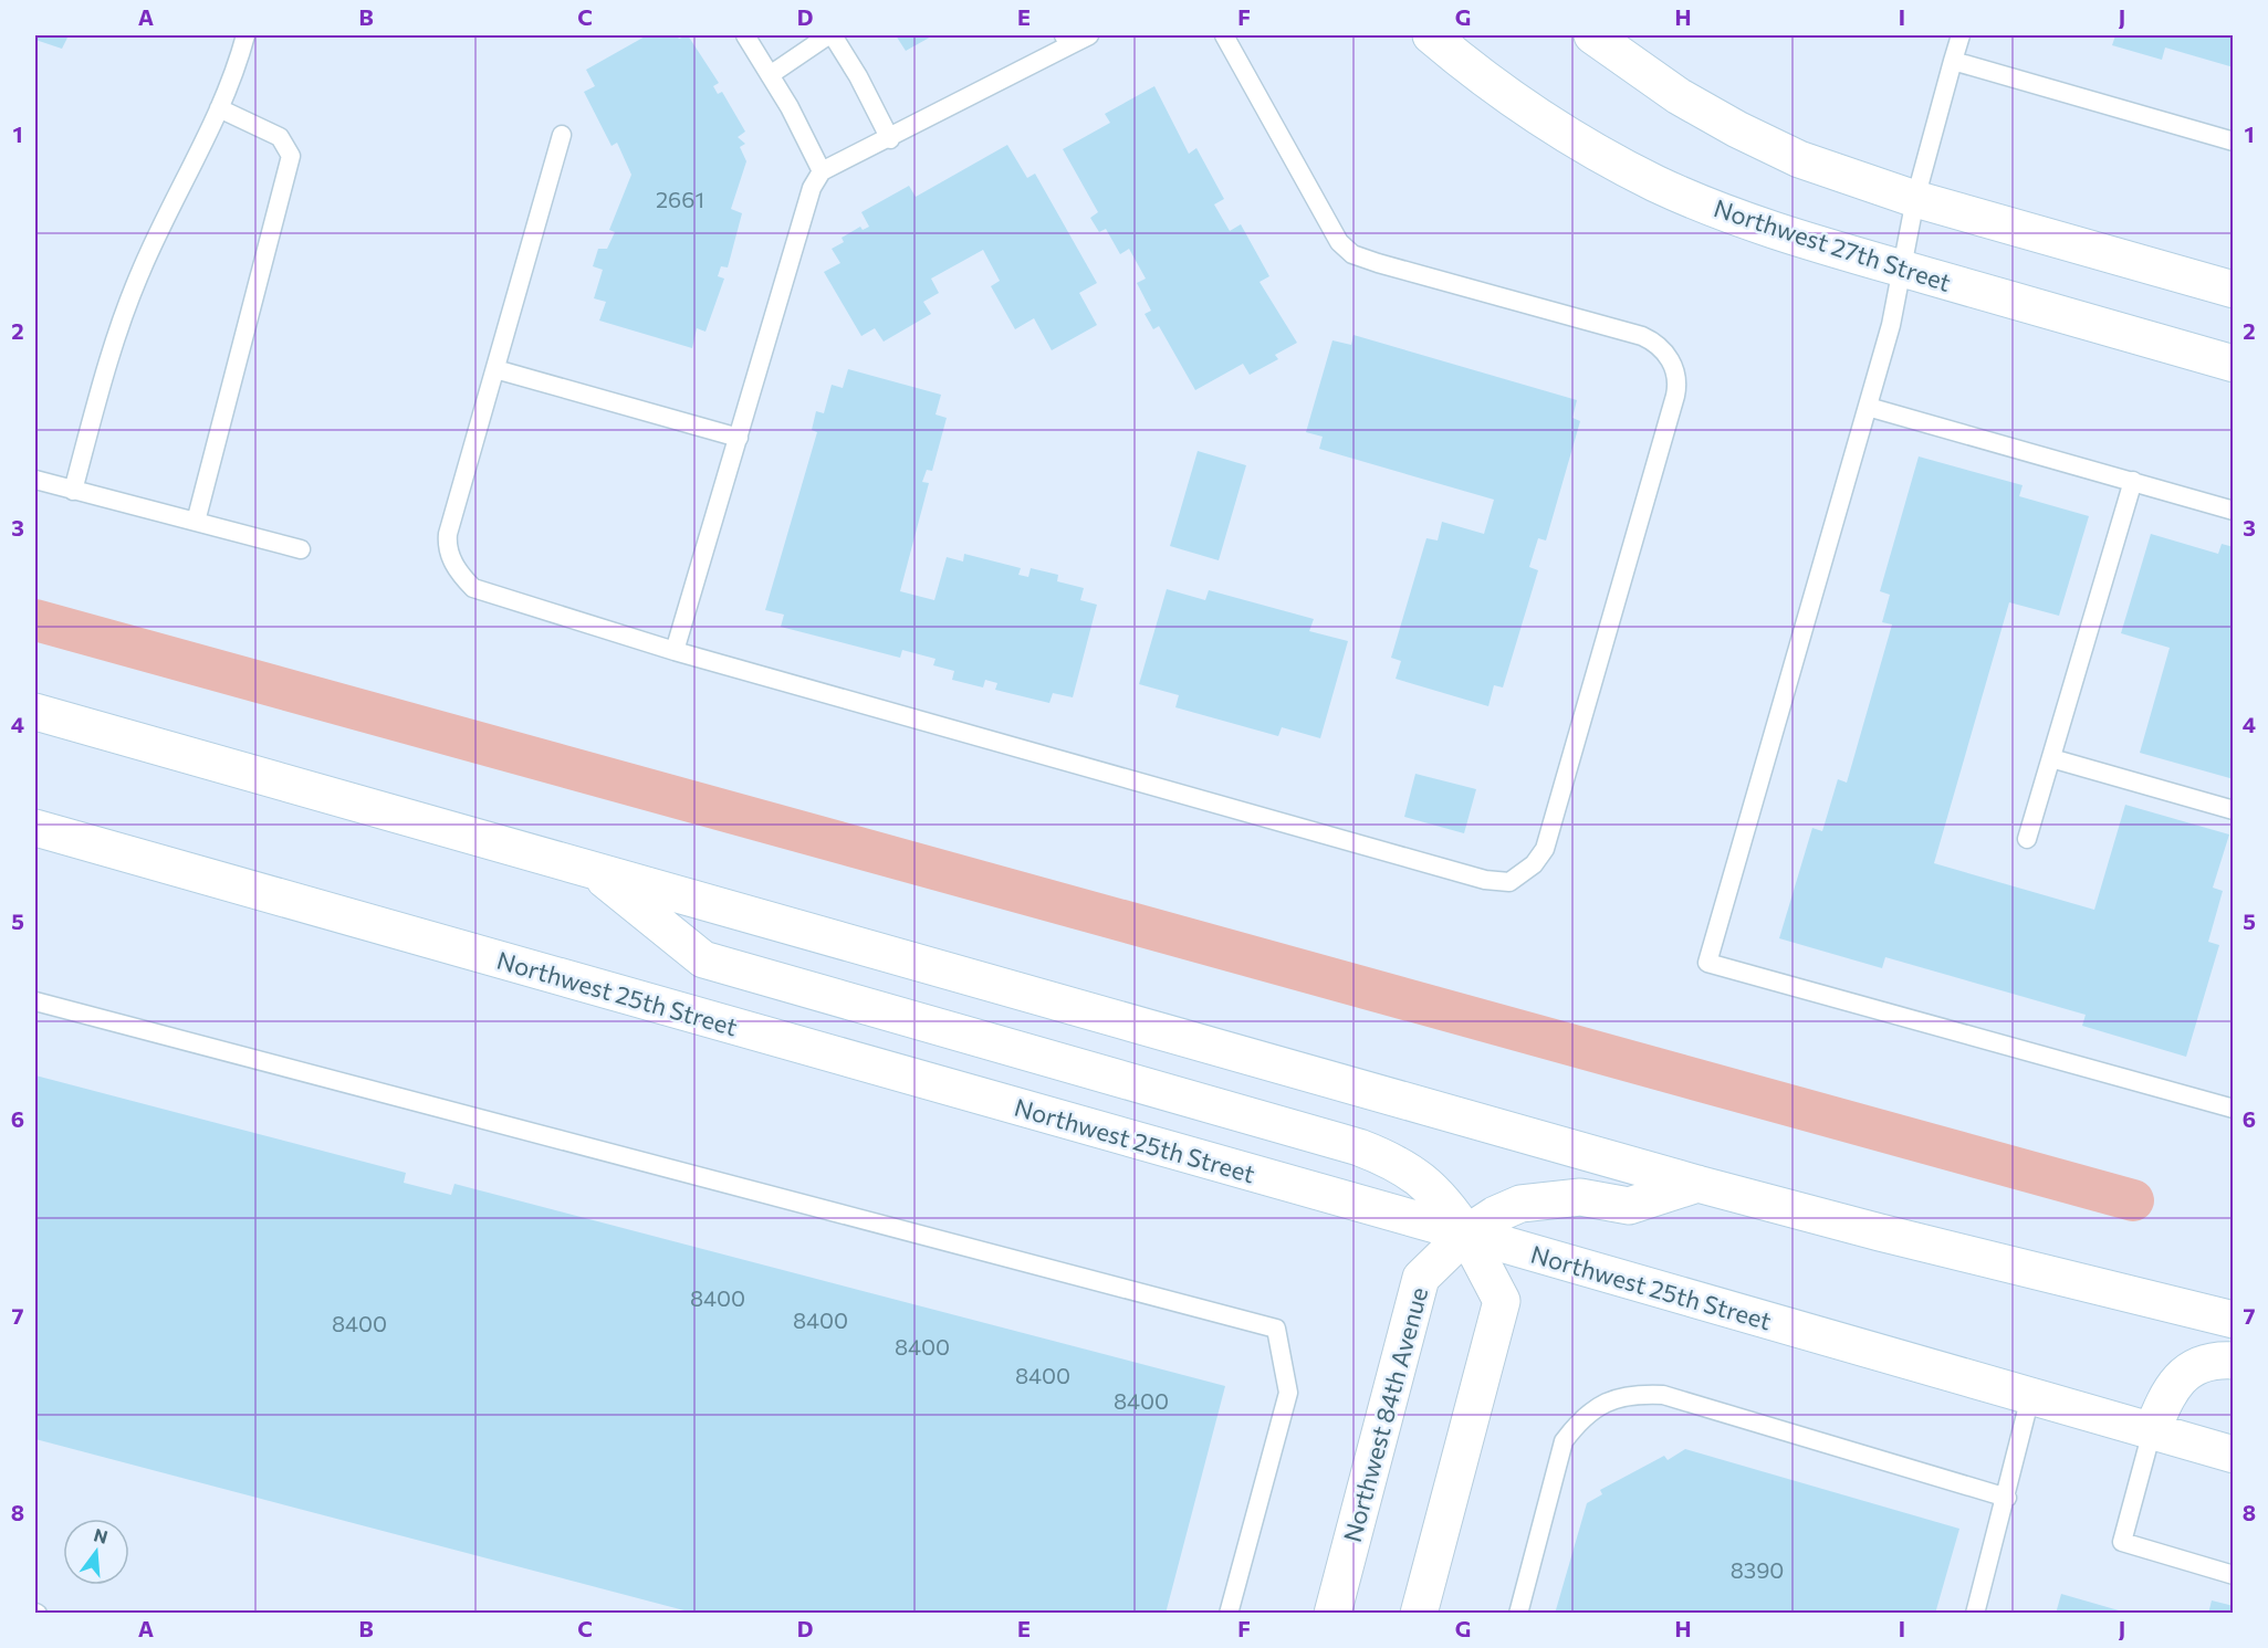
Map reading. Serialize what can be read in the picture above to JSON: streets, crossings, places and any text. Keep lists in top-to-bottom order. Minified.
{"streets":{"main road":["Northwest 27th Street","Northwest 25th Street","Northwest 84th Avenue"]},"crossings":[["Northwest 25th Street","Northwest 84th Avenue"]],"house_numbers":["2661","8400","8400","8400","8400","8400","8400","8390"],"north":"top","grid":{"columns":["A","B","C","D","E","F","G","H","I","J"],"rows":["1","2","3","4","5","6","7","8"]}}
